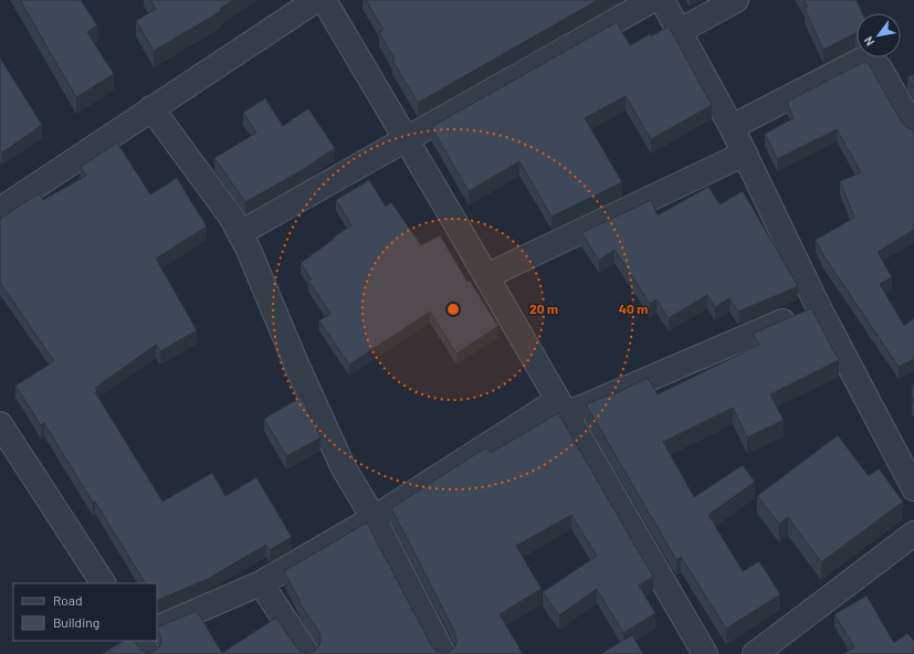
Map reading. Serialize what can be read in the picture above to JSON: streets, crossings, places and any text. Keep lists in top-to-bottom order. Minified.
{"legend":["Road","Building"],"north":"bottom left","rings":["20 m","40 m"]}
